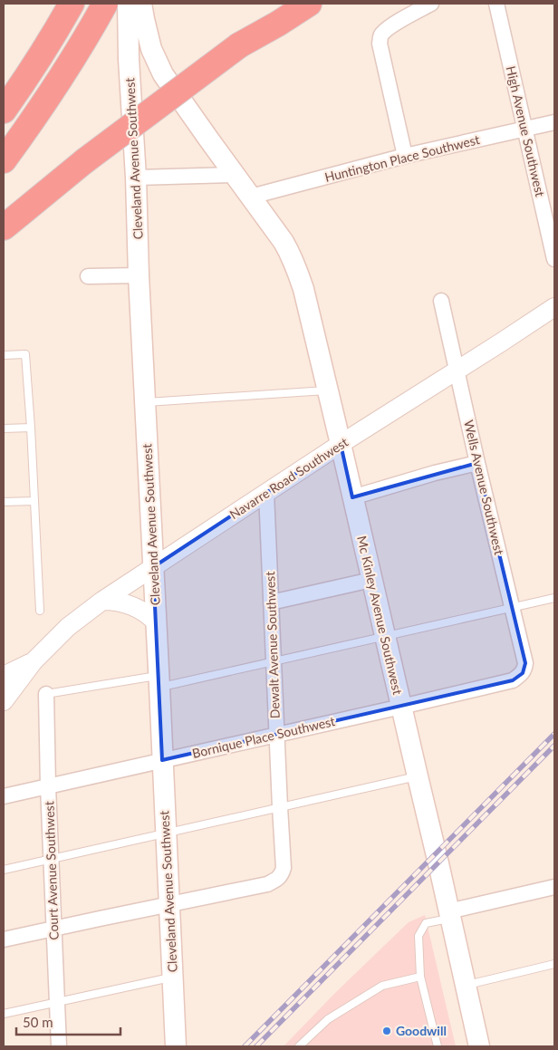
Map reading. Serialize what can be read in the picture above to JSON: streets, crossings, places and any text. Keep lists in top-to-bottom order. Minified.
{"streets":{"main road":["Cleveland Avenue Southwest","Mc Kinley Avenue Southwest"],"street":["High Avenue Southwest","Huntington Place Southwest","Navarre Road Southwest","Wells Avenue Southwest","Dewalt Avenue Southwest","Bornique Place Southwest","Court Avenue Southwest"]},"crossings":[["High Avenue Southwest","Huntington Place Southwest"],["Cleveland Avenue Southwest","Navarre Road Southwest"],["Cleveland Avenue Southwest","Dewalt Avenue Southwest"],["Cleveland Avenue Southwest","Bornique Place Southwest"],["Huntington Place Southwest","Mc Kinley Avenue Southwest"],["Navarre Road Southwest","Wells Avenue Southwest"],["Navarre Road Southwest","Mc Kinley Avenue Southwest"],["Navarre Road Southwest","Dewalt Avenue Southwest"],["Wells Avenue Southwest","Bornique Place Southwest"],["Mc Kinley Avenue Southwest","Bornique Place Southwest"],["Dewalt Avenue Southwest","Bornique Place Southwest"],["Bornique Place Southwest","Court Avenue Southwest"]],"places":["Goodwill"],"scale_bar":"50 m"}
